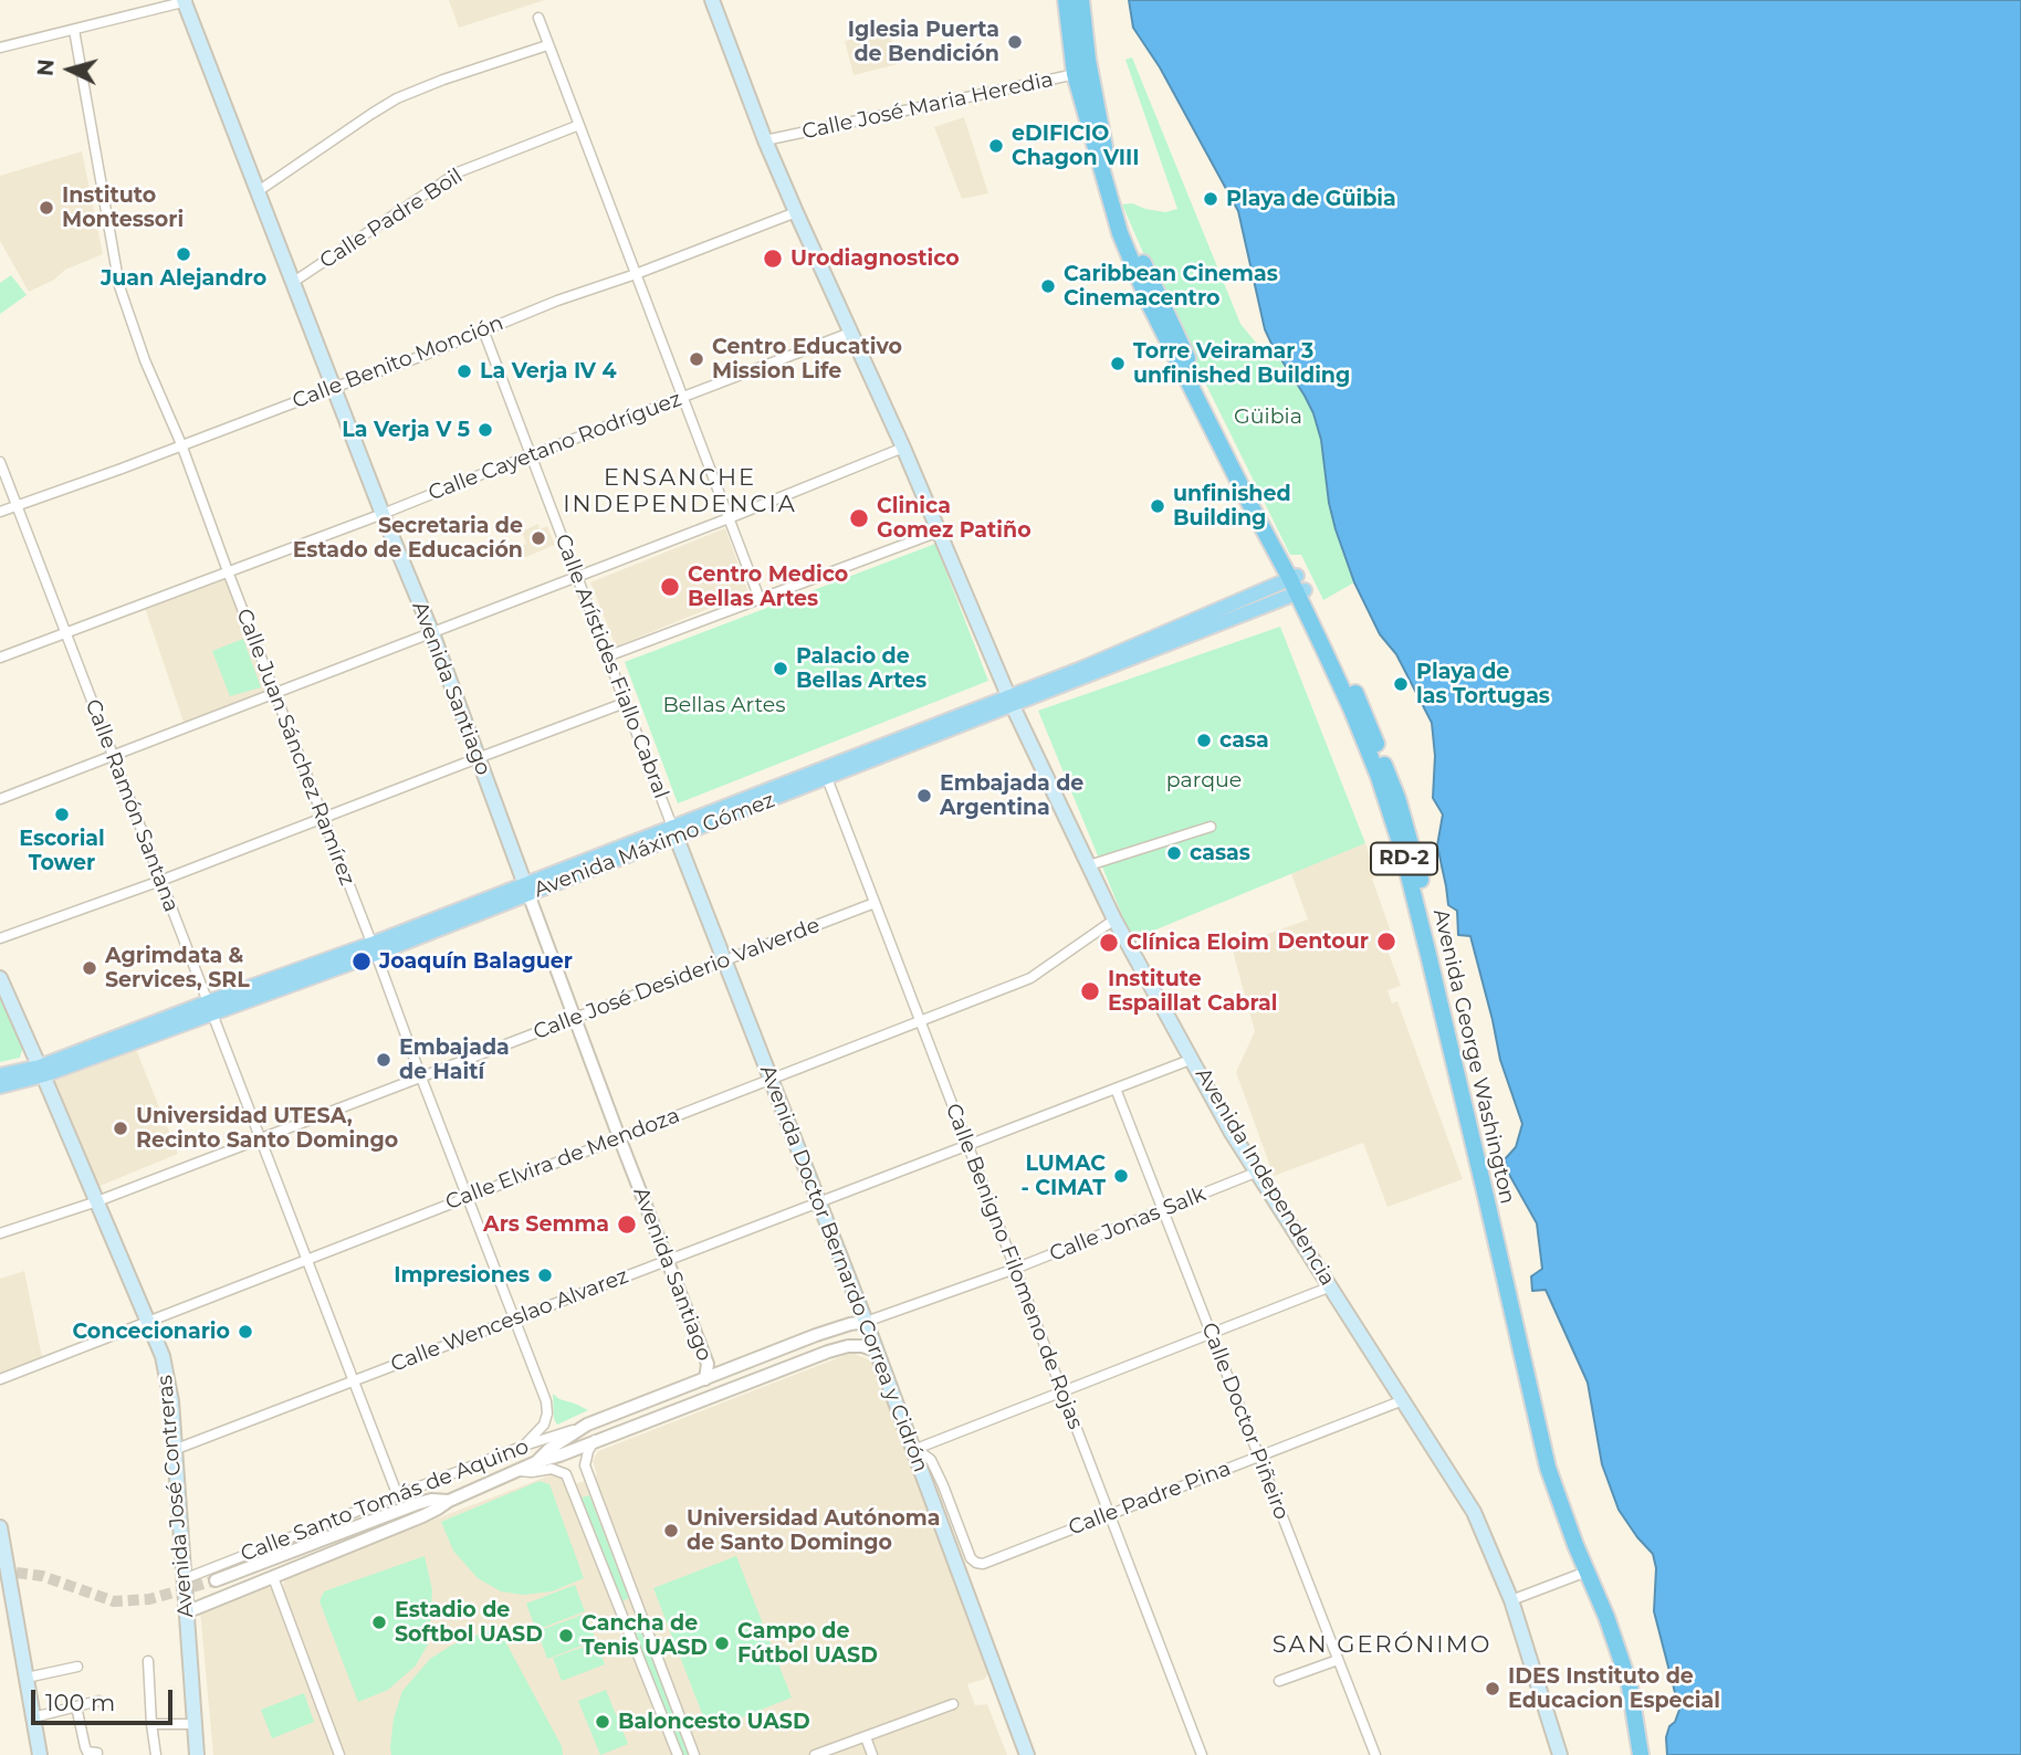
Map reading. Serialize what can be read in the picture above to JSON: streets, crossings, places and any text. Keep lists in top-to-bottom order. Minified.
{"streets":{"highway":["RD-2","Avenida George Washington"],"main road":["Avenida Santiago","Avenida Máximo Gómez","Avenida Independencia","Avenida Doctor Bernardo Correa y Cidrón","Avenida José Contreras"],"street":["Calle José Maria Heredia","Calle Padre Boil","Calle Benito Monción","Calle Cayetano Rodríguez","Calle Arístides Fiallo Cabral","Calle Juan Sánchez Ramírez","Calle Ramón Santana","Calle José Desiderio Valverde","Calle Elvira de Mendoza","Calle Jonas Salk","Calle Benigno Filomeno de Rojas","Calle Wenceslao Alvarez","Calle Doctor Piñeiro","Calle Padre Pina","Calle Santo Tomás de Aquino"]},"crossings":[["Calle José Maria Heredia","Avenida George Washington"],["Calle José Maria Heredia","Avenida Independencia"],["Calle Padre Boil","Avenida Santiago"],["Calle Benito Monción","Calle Arístides Fiallo Cabral"],["Calle Benito Monción","Avenida Santiago"],["Calle Benito Monción","Calle Juan Sánchez Ramírez"],["Calle Benito Monción","Calle Ramón Santana"],["Calle Benito Monción","Avenida Independencia"],["Calle Cayetano Rodríguez","Calle Arístides Fiallo Cabral"],["Calle Cayetano Rodríguez","Avenida Santiago"],["Calle Cayetano Rodríguez","Calle Juan Sánchez Ramírez"],["Calle Cayetano Rodríguez","Calle Ramón Santana"],["Calle Cayetano Rodríguez","Avenida Independencia"],["Calle Arístides Fiallo Cabral","Avenida Máximo Gómez"],["Calle Arístides Fiallo Cabral","Avenida Doctor Bernardo Correa y Cidrón"],["Avenida Santiago","Avenida Máximo Gómez"],["Avenida Santiago","Calle José Desiderio Valverde"],["Avenida Santiago","Calle Elvira de Mendoza"],["Avenida Santiago","Calle Wenceslao Alvarez"],["Avenida Santiago","Calle Santo Tomás de Aquino"],["Calle Juan Sánchez Ramírez","Avenida Máximo Gómez"],["Calle Juan Sánchez Ramírez","Calle José Desiderio Valverde"],["Calle Juan Sánchez Ramírez","Calle Elvira de Mendoza"],["Calle Juan Sánchez Ramírez","Calle Wenceslao Alvarez"],["Calle Juan Sánchez Ramírez","Calle Santo Tomás de Aquino"],["Calle Ramón Santana","Avenida Máximo Gómez"],["Calle Ramón Santana","Calle José Desiderio Valverde"],["Calle Ramón Santana","Calle Elvira de Mendoza"],["Calle Ramón Santana","Calle Wenceslao Alvarez"],["Calle Ramón Santana","Calle Santo Tomás de Aquino"],["Avenida Máximo Gómez","Avenida George Washington"],["Avenida Máximo Gómez","Avenida Independencia"],["Avenida Máximo Gómez","Calle Benigno Filomeno de Rojas"],["Avenida Máximo Gómez","Avenida Doctor Bernardo Correa y Cidrón"],["Avenida Máximo Gómez","Avenida José Contreras"],["Calle José Desiderio Valverde","Calle Benigno Filomeno de Rojas"],["Calle José Desiderio Valverde","Avenida Doctor Bernardo Correa y Cidrón"],["Calle José Desiderio Valverde","Avenida José Contreras"],["Calle Elvira de Mendoza","Avenida Independencia"],["Calle Elvira de Mendoza","Calle Benigno Filomeno de Rojas"],["Calle Elvira de Mendoza","Avenida Doctor Bernardo Correa y Cidrón"],["Calle Elvira de Mendoza","Avenida José Contreras"],["Avenida Independencia","Calle Jonas Salk"],["Avenida Independencia","Calle Wenceslao Alvarez"],["Avenida Independencia","Calle Padre Pina"],["Calle Jonas Salk","Calle Benigno Filomeno de Rojas"],["Calle Jonas Salk","Avenida Doctor Bernardo Correa y Cidrón"],["Calle Jonas Salk","Calle Doctor Piñeiro"],["Calle Jonas Salk","Calle Santo Tomás de Aquino"],["Calle Benigno Filomeno de Rojas","Calle Wenceslao Alvarez"],["Calle Benigno Filomeno de Rojas","Calle Padre Pina"],["Avenida Doctor Bernardo Correa y Cidrón","Calle Wenceslao Alvarez"],["Avenida Doctor Bernardo Correa y Cidrón","Calle Padre Pina"],["Avenida Doctor Bernardo Correa y Cidrón","Calle Santo Tomás de Aquino"],["Calle Wenceslao Alvarez","Calle Doctor Piñeiro"],["Calle Wenceslao Alvarez","Avenida José Contreras"],["Calle Doctor Piñeiro","Calle Padre Pina"],["Avenida José Contreras","Calle Santo Tomás de Aquino"]],"districts":["ENSANCHE INDEPENDENCIA","SAN GERÓNIMO"],"parks":["Güibia","Bellas Artes","parque"],"places":["Iglesia Puerta de Bendición","eDIFICIO Chagon VIII","Playa de Güibia","Instituto Montessori","Juan Alejandro","Urodiagnostico","Caribbean Cinemas Cinemacentro","Centro Educativo Mission Life","Torre Veiramar 3 unfinished Building","La Verja IV 4","La Verja V 5","unfinished Building","Clinica Gomez Patiño","Secretaria de Estado de Educación","Centro Medico Bellas Artes","Palacio de Bellas Artes","Playa de las Tortugas","casa","Embajada de Argentina","Escorial Tower","casas","Dentour","Clínica Eloim","Joaquín Balaguer","Agrimdata & Services, SRL","Institute Espaillat Cabral","Embajada de Haití","Universidad UTESA, Recinto Santo Domingo","LUMAC - CIMAT","Ars Semma","Impresiones","Concecionario","Universidad Autónoma de Santo Domingo","Estadio de Softbol UASD","Cancha de Tenis UASD","Campo de Fútbol UASD","IDES Instituto de Educacion Especial","Baloncesto UASD"],"scale_bar":"100 m","north":"left"}
